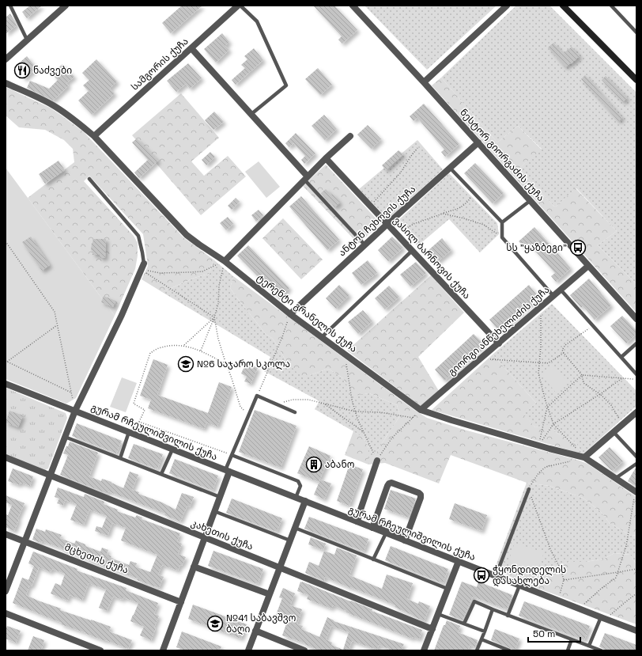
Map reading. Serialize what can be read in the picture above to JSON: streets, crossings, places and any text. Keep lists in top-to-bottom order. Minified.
{"streets":{"street":["სამგორის ქუჩა","ნესტორ გიორგაძის ქუჩა","ანტონ ჩეხოვის ქუჩა","ვასილ ბარნოვის ქუჩა","ტერენტი გრანელის ქუჩა","გიორგი ანწეხელიძის ქუჩა","გურამ რჩეულიშვილის ქუჩა","კახეთის ქუჩა","მცხეთის ქუჩა"]},"crossings":[["სამგორის ქუჩა","ტერენტი გრანელის ქუჩა"],["ნესტორ გიორგაძის ქუჩა","ანტონ ჩეხოვის ქუჩა"],["ნესტორ გიორგაძის ქუჩა","გიორგი ანწეხელიძის ქუჩა"],["ანტონ ჩეხოვის ქუჩა","ვასილ ბარნოვის ქუჩა"],["ანტონ ჩეხოვის ქუჩა","ტერენტი გრანელის ქუჩა"],["ვასილ ბარნოვის ქუჩა","გიორგი ანწეხელიძის ქუჩა"],["ტერენტი გრანელის ქუჩა","გიორგი ანწეხელიძის ქუჩა"]],"places":{"restaurant":["ნაძვები"],"bus stop":["სს \"ყაზბეგი\"","ჭყონდიდელის დასახლება"],"school or university":["№6 საჯარო სკოლა","№41 საბავშვო ბაღი"],"building":["აბანო"]},"scale_bar":"50 m"}
